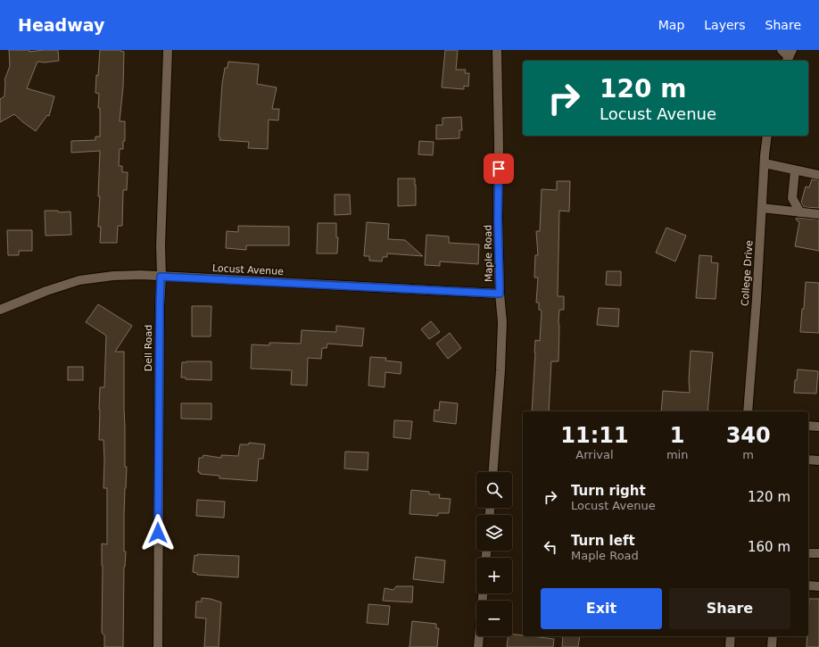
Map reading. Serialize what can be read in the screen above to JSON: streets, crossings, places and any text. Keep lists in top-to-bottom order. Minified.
{"streets":{"street":["Maple Road","Locust Avenue","College Drive","Dell Road"]},"crossings":[["Maple Road","Locust Avenue"],["Locust Avenue","Dell Road"]],"page":{"header":"Headway","nav":["Map","Layers","Share"],"turn":["120 m","Locust Avenue"],"eta":["11:11","Arrival","1","min","340","m"],"map_buttons":["+","−"],"list":[{"name":"Turn right","note":"Locust Avenue","value":"120 m"},{"name":"Turn left","note":"Maple Road","value":"160 m"}],"buttons":["Exit","Share"]}}
